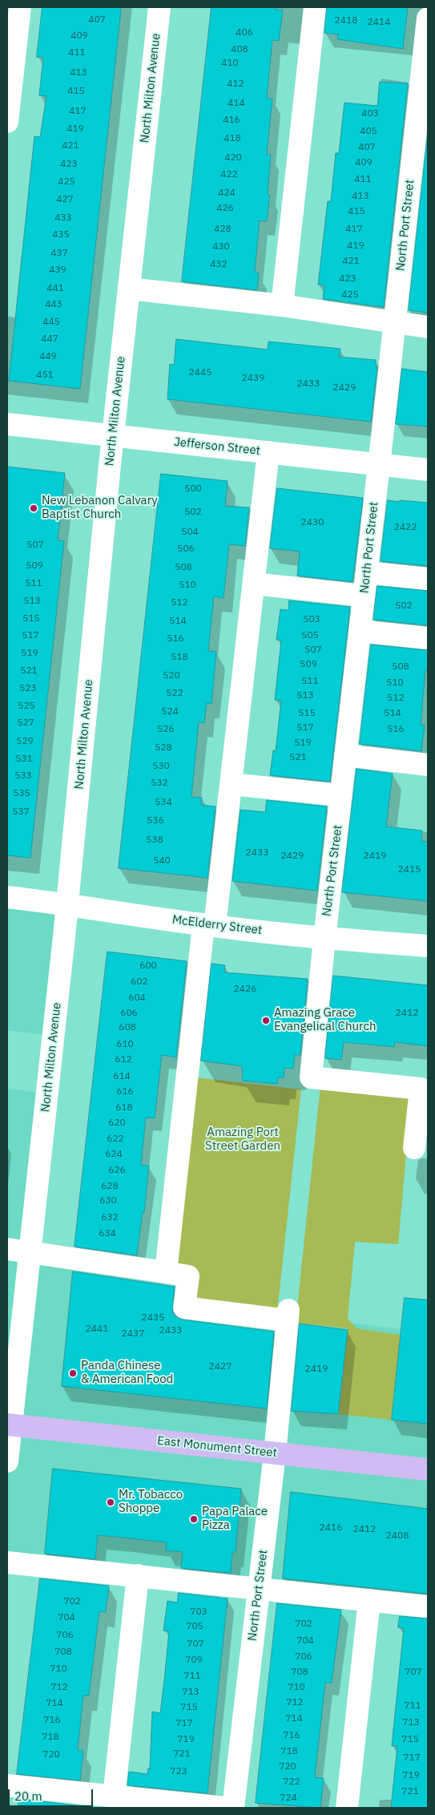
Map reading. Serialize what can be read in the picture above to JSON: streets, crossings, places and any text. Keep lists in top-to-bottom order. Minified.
{"streets":{"main road":["East Monument Street"],"street":["North Milton Avenue","North Port Street","Jefferson Street","McElderry Street"]},"crossings":[["North Milton Avenue","Jefferson Street"],["North Milton Avenue","McElderry Street"],["North Milton Avenue","East Monument Street"],["North Port Street","Jefferson Street"],["North Port Street","McElderry Street"],["North Port Street","East Monument Street"]],"parks":["Amazing Port Street Garden"],"places":["New Lebanon Calvary Baptist Church","Amazing Grace Evangelical Church","Panda Chinese & American Food","Mr. Tobacco Shoppe","Papa Palace Pizza"],"house_numbers":["407","2418","2414","406","409","408","411","410","413","412","415","414","417","403","416","419","405","418","421","407","420","409","423","422","411","425","424","413","427","426","415","433","428","417","435","419","430","437","421","432","439","423","441","425","443","445","447","449","2445","451","2439","2433","2429","500","502","2430","2422","504","507","506","509","508","511","510","513","512","502","515","503","514","517","505","516","507","519","518","509","508","521","520","511","510","523","522","513","512","525","524","515","514","527","517","526","516","529","519","528","521","531","530","533","532","535","534","537","536","538","2433","2429","2419","540","2415","600","602","2426","604","606","2412","608","610","612","614","616","618","620","622","624","626","628","630","632","634","2435","2441","2433","2437","2427","2419","2416","2412","2408","702","703","704","702","705","706","704","707","708","706","709","710","708","707","711","712","710","713","712","714","711","715","714","716","713","717","716","718","719","715","718","721","720","717","720","723","719","722","721","724"],"scale_bar":"20 m"}
